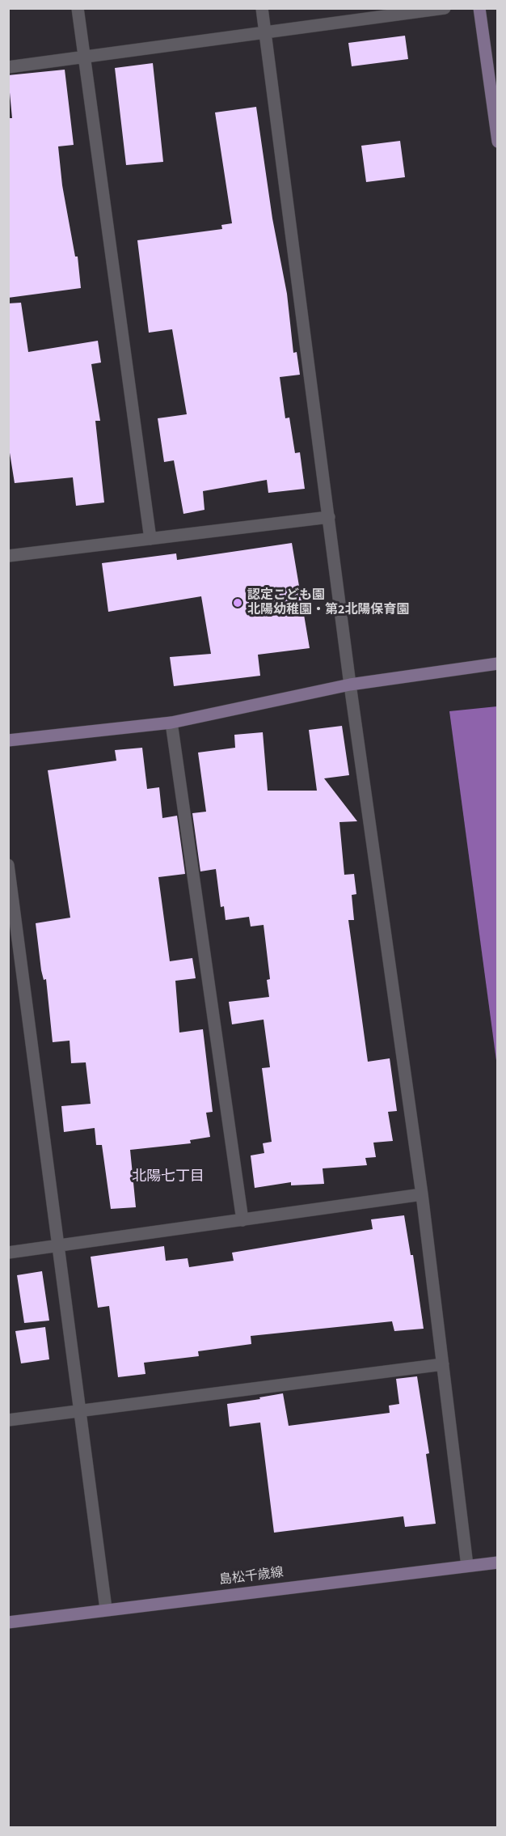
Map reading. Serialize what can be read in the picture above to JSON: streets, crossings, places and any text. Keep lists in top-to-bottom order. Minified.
{"streets":{"street":["島松千歳線"]},"districts":["北陽七丁目"],"places":["認定こども園 北陽幼稚園・第2北陽保育園"]}
